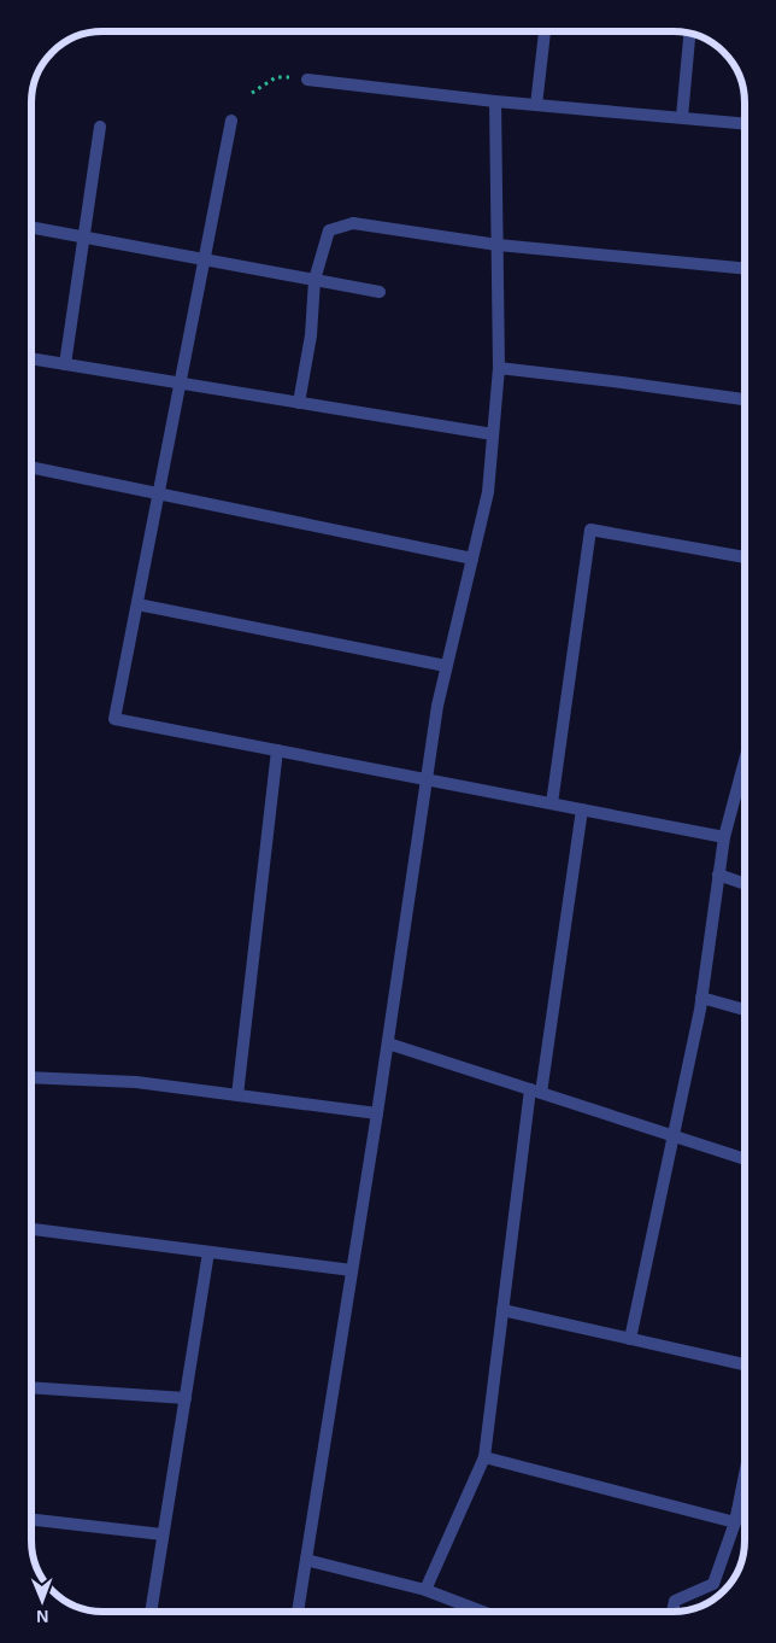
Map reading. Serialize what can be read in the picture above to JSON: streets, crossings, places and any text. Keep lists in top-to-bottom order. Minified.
{"north":"bottom"}
